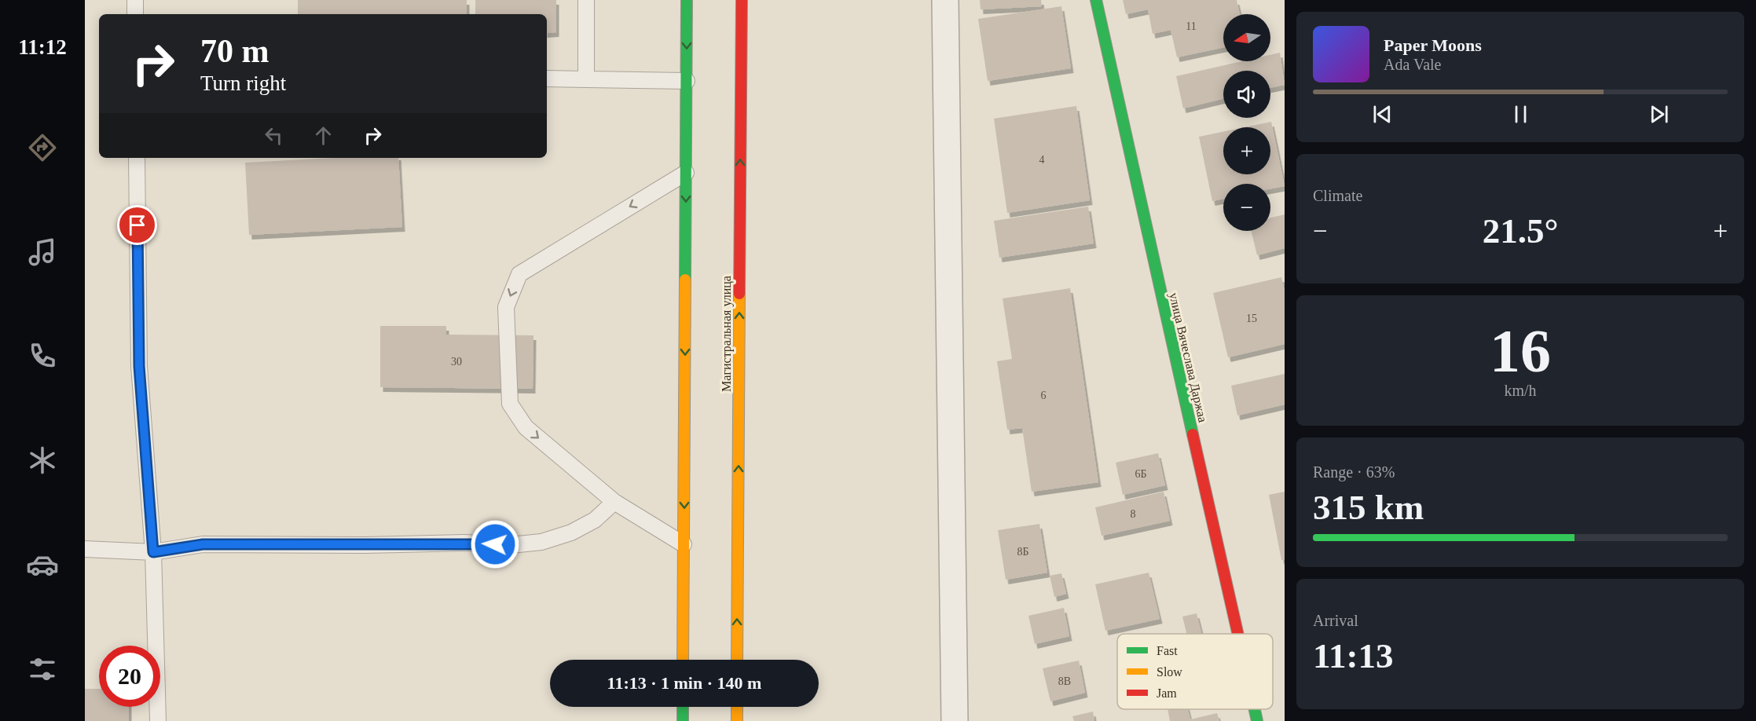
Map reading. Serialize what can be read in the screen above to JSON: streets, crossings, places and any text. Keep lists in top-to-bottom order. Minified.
{"streets":{"main road":["Магистральная улица","улица Вячеслава Даржаа"]},"house_numbers":["11","4","15","30","6","6Б","8","8Б","8В"],"legend":["Fast","Slow","Jam"],"north":"left","page":{"tabs":"11:12","map_buttons":["+","−"],"turn":["70 m","Turn right"],"song":["Paper Moons","Ada Vale"],"tile":["Climate",["16","km/h"],["Range · 63%","315 km"],["Arrival","11:13"]],"heat":["−","21.5°","+"],"limit":"20","trip":"11:13 · 1 min · 140 m"}}
